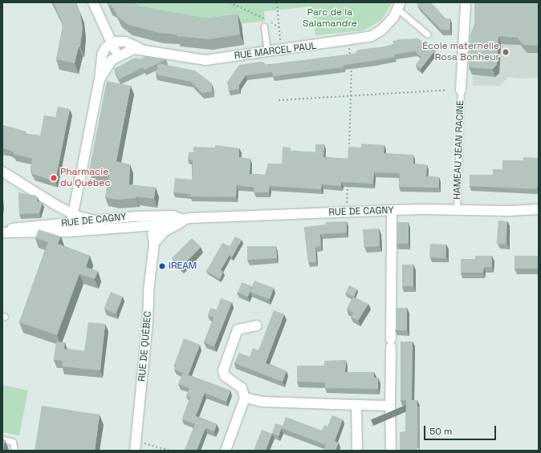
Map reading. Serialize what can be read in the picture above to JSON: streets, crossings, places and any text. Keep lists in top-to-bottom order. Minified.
{"streets":{"street":["RUE MARCEL PAUL","RUE DE CAGNY","RUE DE QUÉBEC"],"lane":["HAMEAU JEAN RACINE"]},"crossings":[["RUE MARCEL PAUL","RUE DE CAGNY"],["HAMEAU JEAN RACINE","RUE DE CAGNY"],["RUE DE CAGNY","RUE DE QUÉBEC"]],"parks":["Parc de la Salamandre"],"places":["École maternelle Rosa Bonheur","Pharmacie du Québec","IREAM"],"scale_bar":"50 m"}
